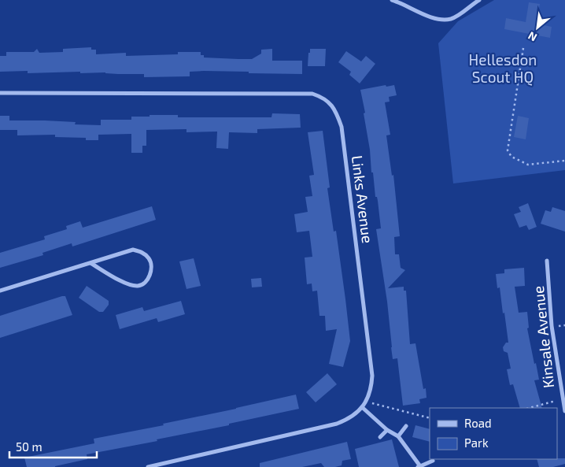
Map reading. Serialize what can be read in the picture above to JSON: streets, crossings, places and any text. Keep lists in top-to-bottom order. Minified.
{"streets":{"street":["Links Avenue","Kinsale Avenue"]},"parks":["Hellesdon Scout HQ"],"legend":["Road","Park"],"scale_bar":"50 m","north":"bottom left"}
